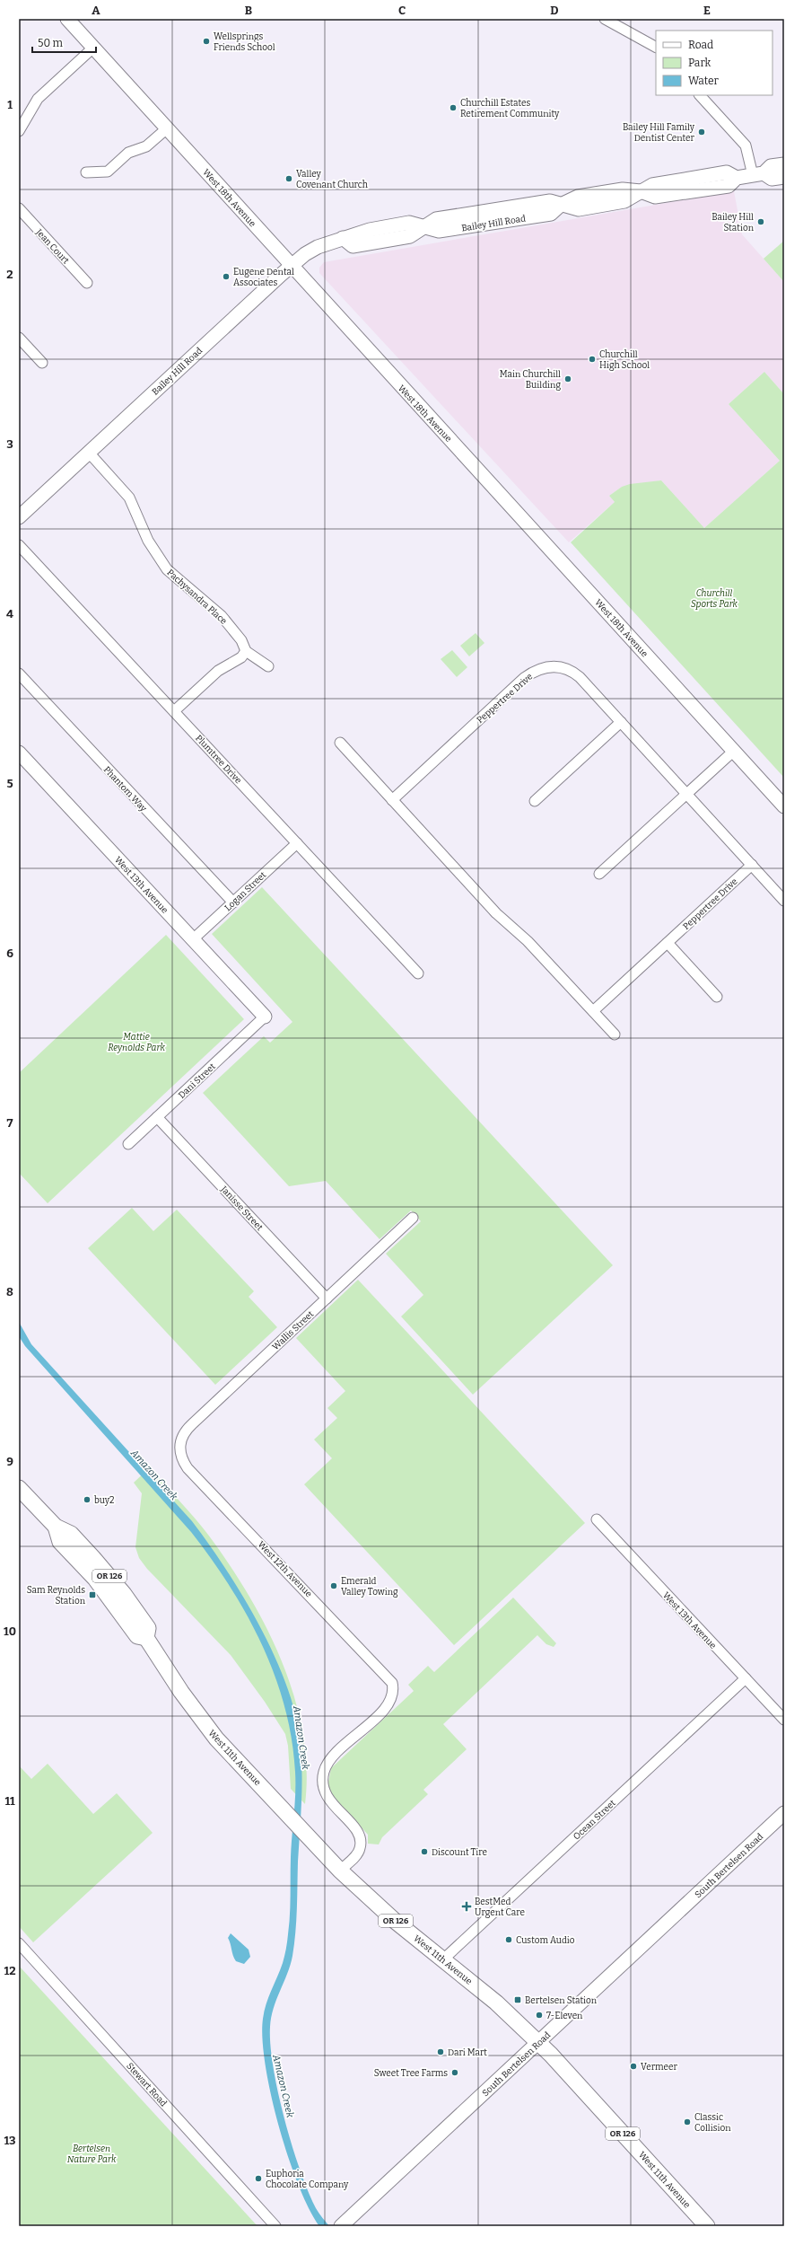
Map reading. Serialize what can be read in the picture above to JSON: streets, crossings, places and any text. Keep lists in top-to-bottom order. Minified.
{"streets":{"main road":["West 18th Avenue","Bailey Hill Road","West 13th Avenue","OR 126","West 11th Avenue","South Bertelsen Road"],"street":["Jean Court","Pachysandra Place","Peppertree Drive","Plumtree Drive","Phantom Way","Logan Street","Dani Street","Janisse Street","Wallis Street","West 12th Avenue","Ocean Street","Stewart Road"]},"crossings":[["West 18th Avenue","Bailey Hill Road"],["Bailey Hill Road","Pachysandra Place"],["Plumtree Drive","Logan Street"],["Phantom Way","Logan Street"],["West 13th Avenue","Logan Street"],["West 13th Avenue","Dani Street"],["West 13th Avenue","Ocean Street"],["Dani Street","Janisse Street"],["Janisse Street","Wallis Street"],["Wallis Street","West 12th Avenue"],["West 12th Avenue","West 11th Avenue"],["West 11th Avenue","Ocean Street"],["West 11th Avenue","South Bertelsen Road"]],"water":["Amazon Creek"],"parks":["Churchill Sports Park","Mattie Reynolds Park","Bertelsen Nature Park"],"places":{"other":["Wellsprings Friends School","Churchill Estates Retirement Community","Bailey Hill Family Dentist Center","Valley Covenant Church","Bailey Hill Station","Eugene Dental Associates","Churchill High School","Main Churchill Building","buy2","Emerald Valley Towing","Discount Tire","Custom Audio","7-Eleven","Dari Mart","Vermeer","Sweet Tree Farms","Classic Collision","Euphoria Chocolate Company"],"transit":["Sam Reynolds Station","Bertelsen Station"],"health":["BestMed Urgent Care"]},"legend":["Road","Park","Water"],"scale_bar":"50 m","grid":{"columns":["A","B","C","D","E"],"rows":["1","2","3","4","5","6","7","8","9","10","11","12","13"]}}
